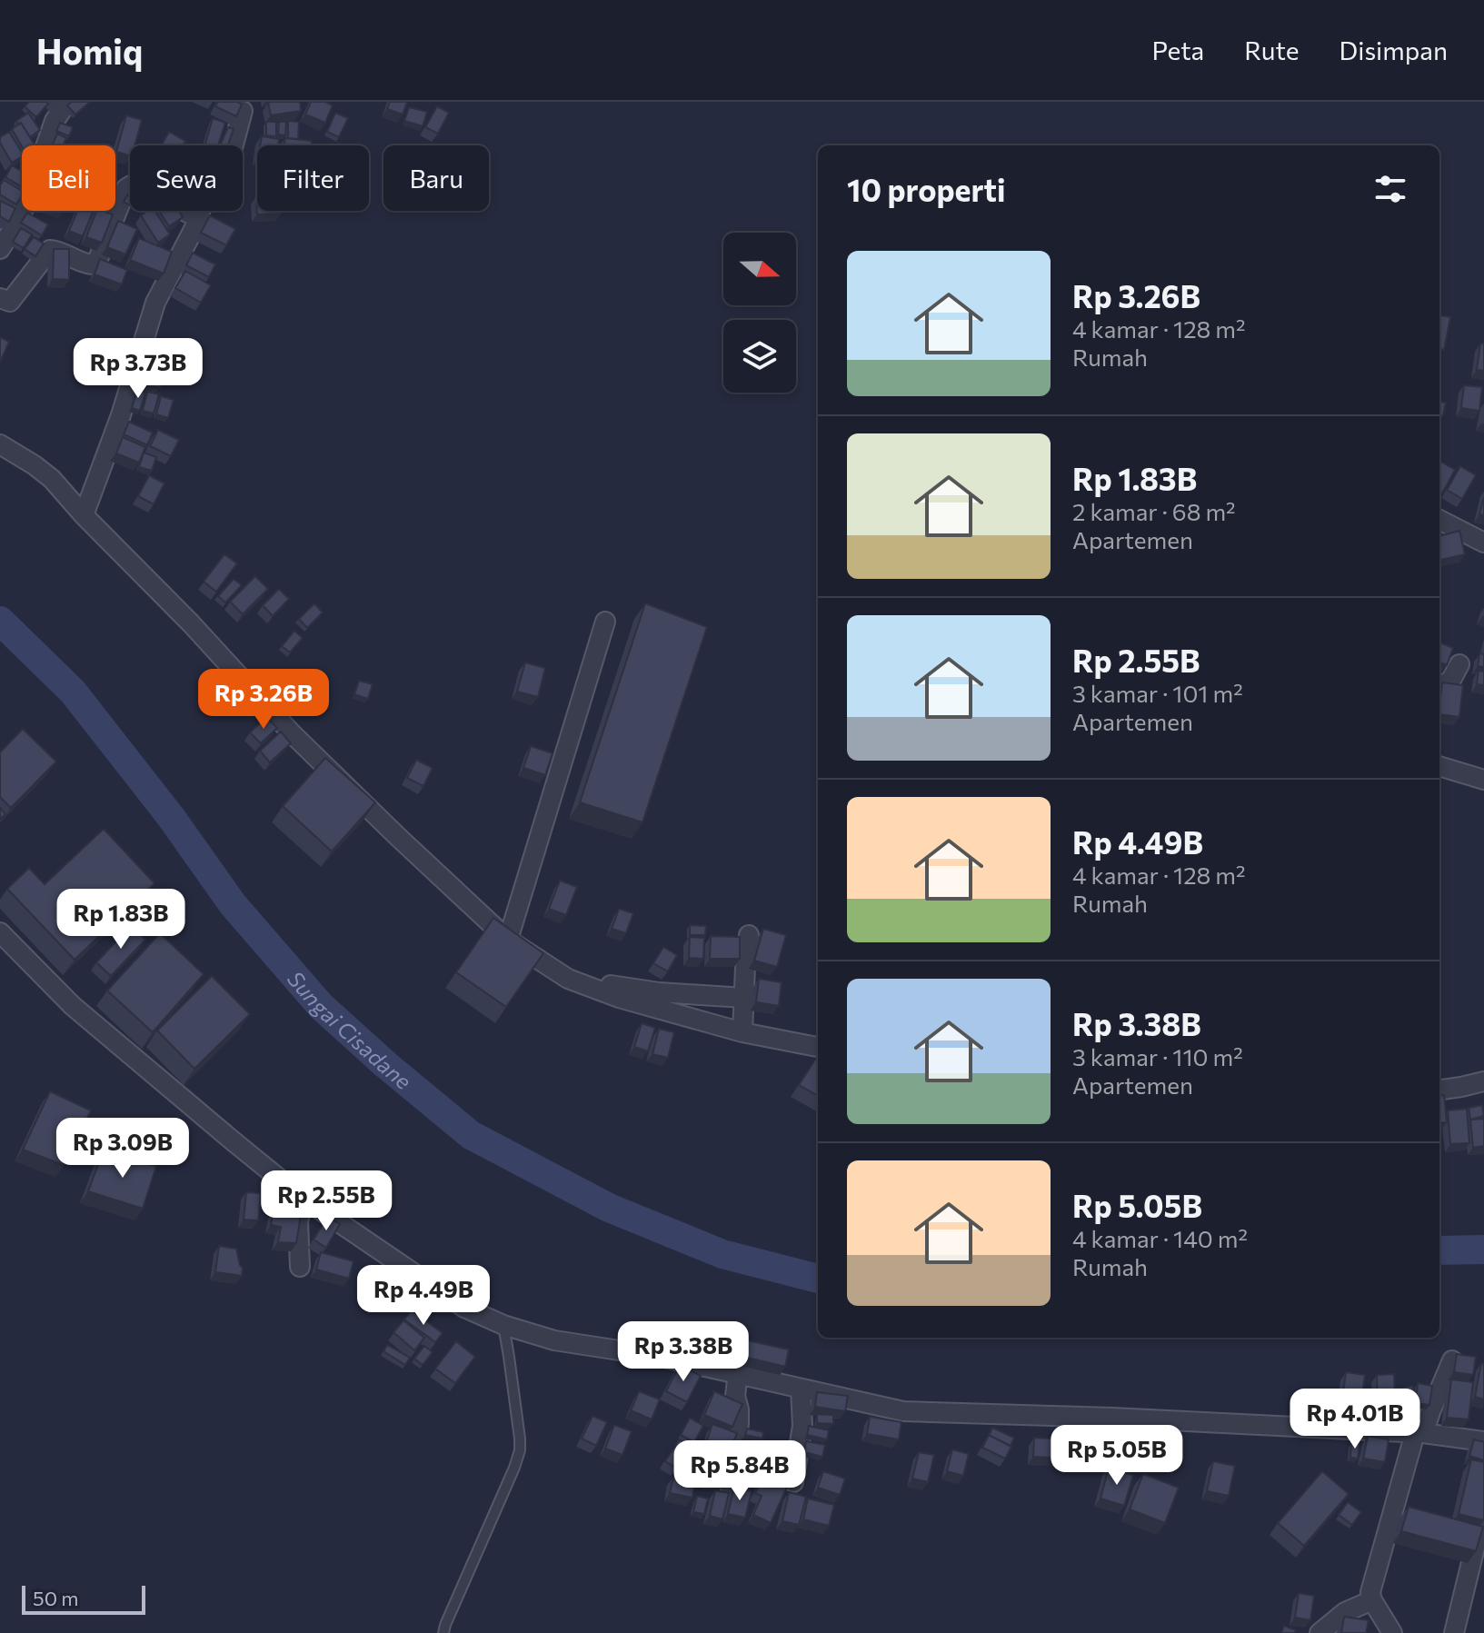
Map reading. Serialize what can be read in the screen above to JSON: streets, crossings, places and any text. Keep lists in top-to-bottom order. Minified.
{"water":["Sungai Cisadane"],"scale_bar":"50 m","north":"right","page":{"header":"Homiq","nav":["Peta","Rute","Disimpan"],"chip":["Beli","Sewa","Filter","Baru"],"heading":"10 properti","list":[{"name":"Rp 3.26B","note":"4 kamar · 128 m² · Rumah"},{"name":"Rp 1.83B","note":"2 kamar · 68 m² · Apartemen"},{"name":"Rp 2.55B","note":"3 kamar · 101 m² · Apartemen"},{"name":"Rp 4.49B","note":"4 kamar · 128 m² · Rumah"},{"name":"Rp 3.38B","note":"3 kamar · 110 m² · Apartemen"},{"name":"Rp 5.05B","note":"4 kamar · 140 m² · Rumah"}],"price":["Rp 3.73B","Rp 3.26B","Rp 1.83B","Rp 3.09B","Rp 2.55B","Rp 4.49B","Rp 3.38B","Rp 4.01B","Rp 5.05B","Rp 5.84B"],"scale":"50 m"}}
